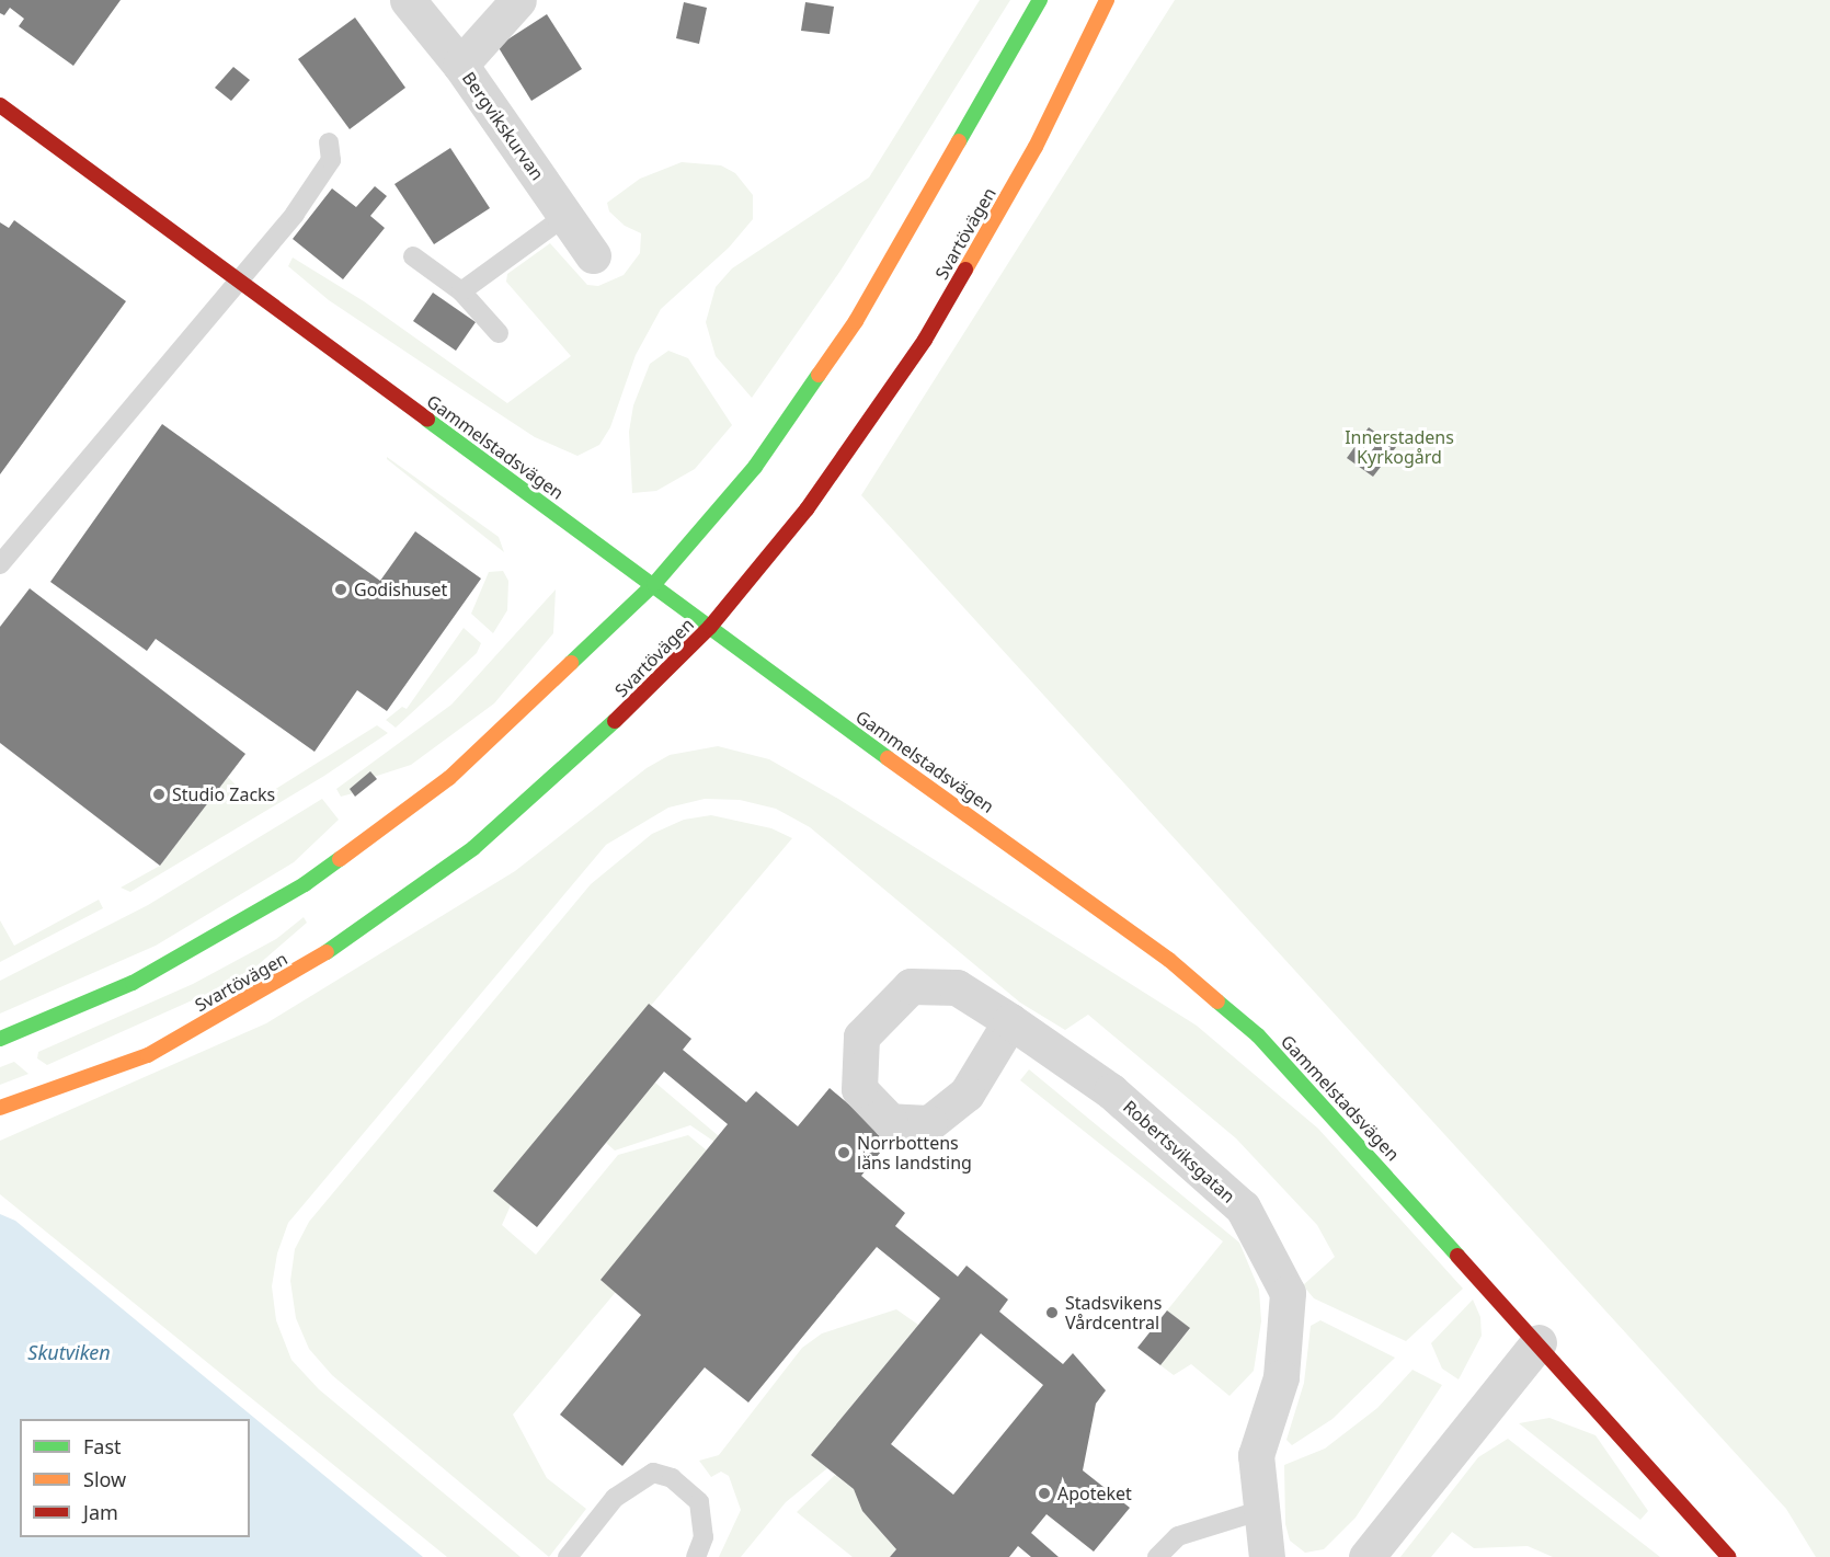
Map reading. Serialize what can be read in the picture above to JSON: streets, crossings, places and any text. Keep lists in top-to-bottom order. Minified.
{"streets":{"main road":["Svartövägen","Gammelstadsvägen"],"street":["Bergvikskurvan","Robertsviksgatan"]},"crossings":[["Svartövägen","Gammelstadsvägen"]],"water":["Skutviken"],"parks":["Innerstadens Kyrkogård"],"places":["Godishuset","Studio Zacks","Norrbottens läns landsting","Stadsvikens Vårdcentral","Apoteket"],"legend":["Fast","Slow","Jam"]}
